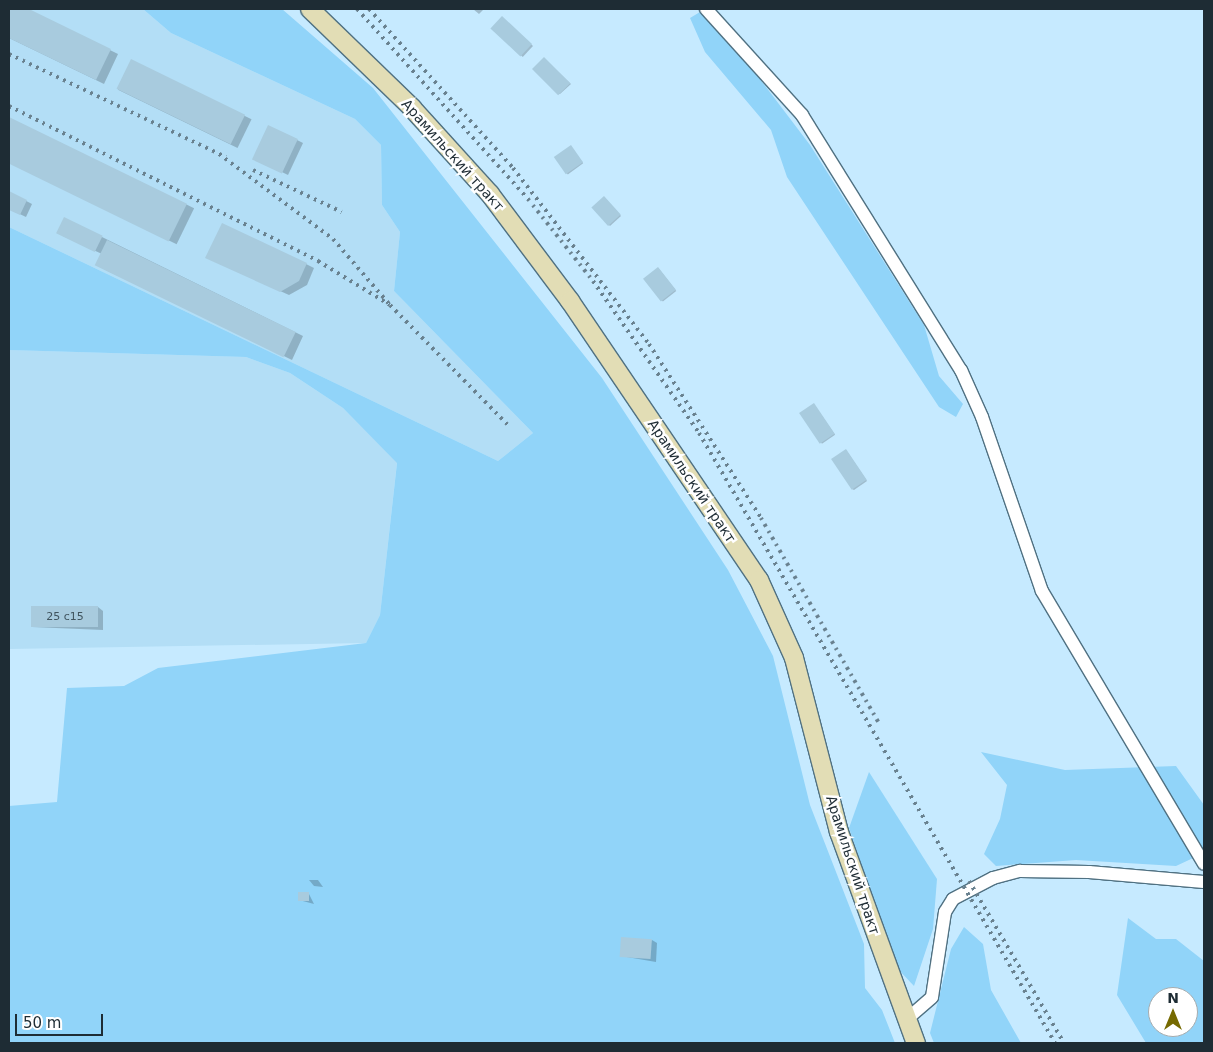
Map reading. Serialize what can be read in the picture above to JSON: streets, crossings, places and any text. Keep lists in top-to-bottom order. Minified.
{"streets":{"main road":["Арамильский тракт"]},"house_numbers":["25 с15"],"scale_bar":"50 m","north":"top"}
